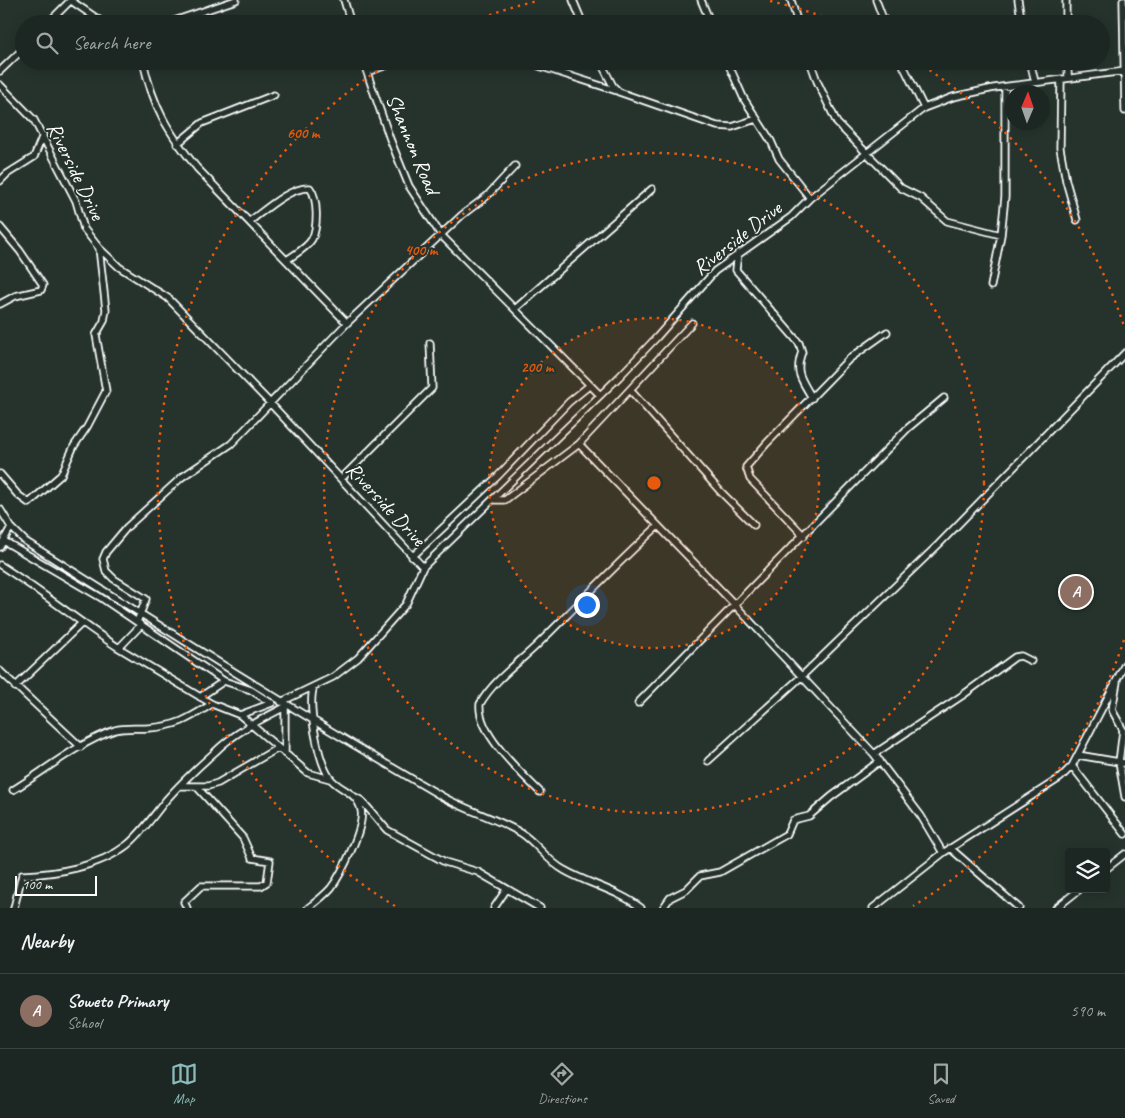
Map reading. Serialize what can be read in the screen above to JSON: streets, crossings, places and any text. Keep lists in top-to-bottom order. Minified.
{"streets":{"street":["Shannon Road","Riverside Drive"]},"crossings":[["Shannon Road","Riverside Drive"]],"scale_bar":"100 m","north":"top","page":{"search":"Search here","pins":"A","scale":"100 m","heading":"Nearby","list":[{"mark":"A","name":"Soweto Primary","note":"School","value":"590 m"}],"nav":["Map","Directions","Saved"]},"rings":["600 m","400 m","200 m"]}
